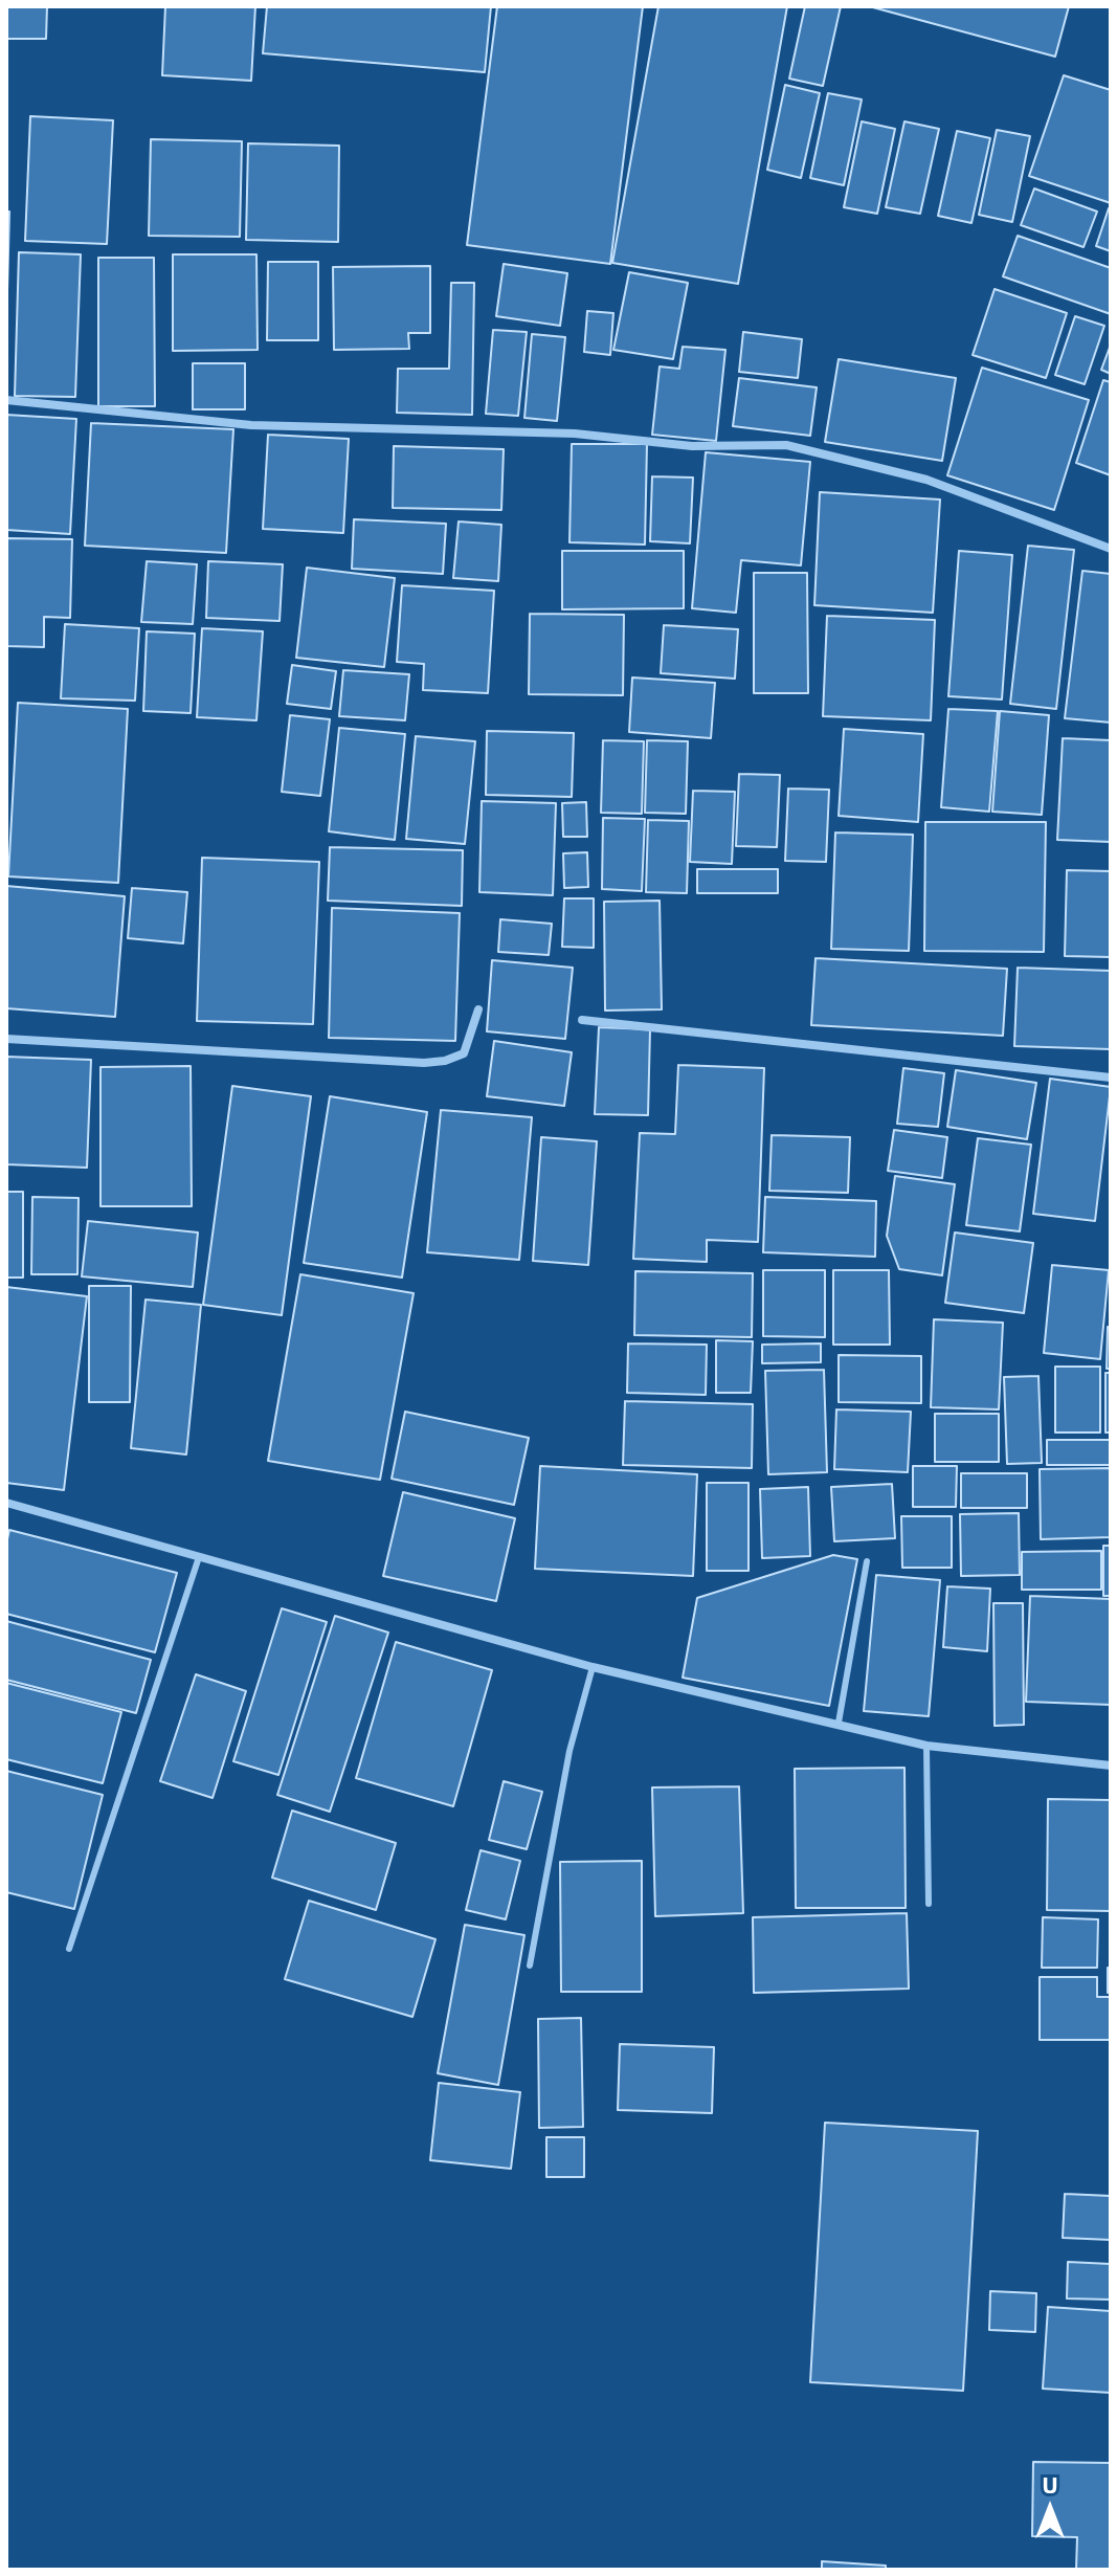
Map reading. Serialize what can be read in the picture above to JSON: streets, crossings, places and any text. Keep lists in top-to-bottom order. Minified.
{"north":"top"}
